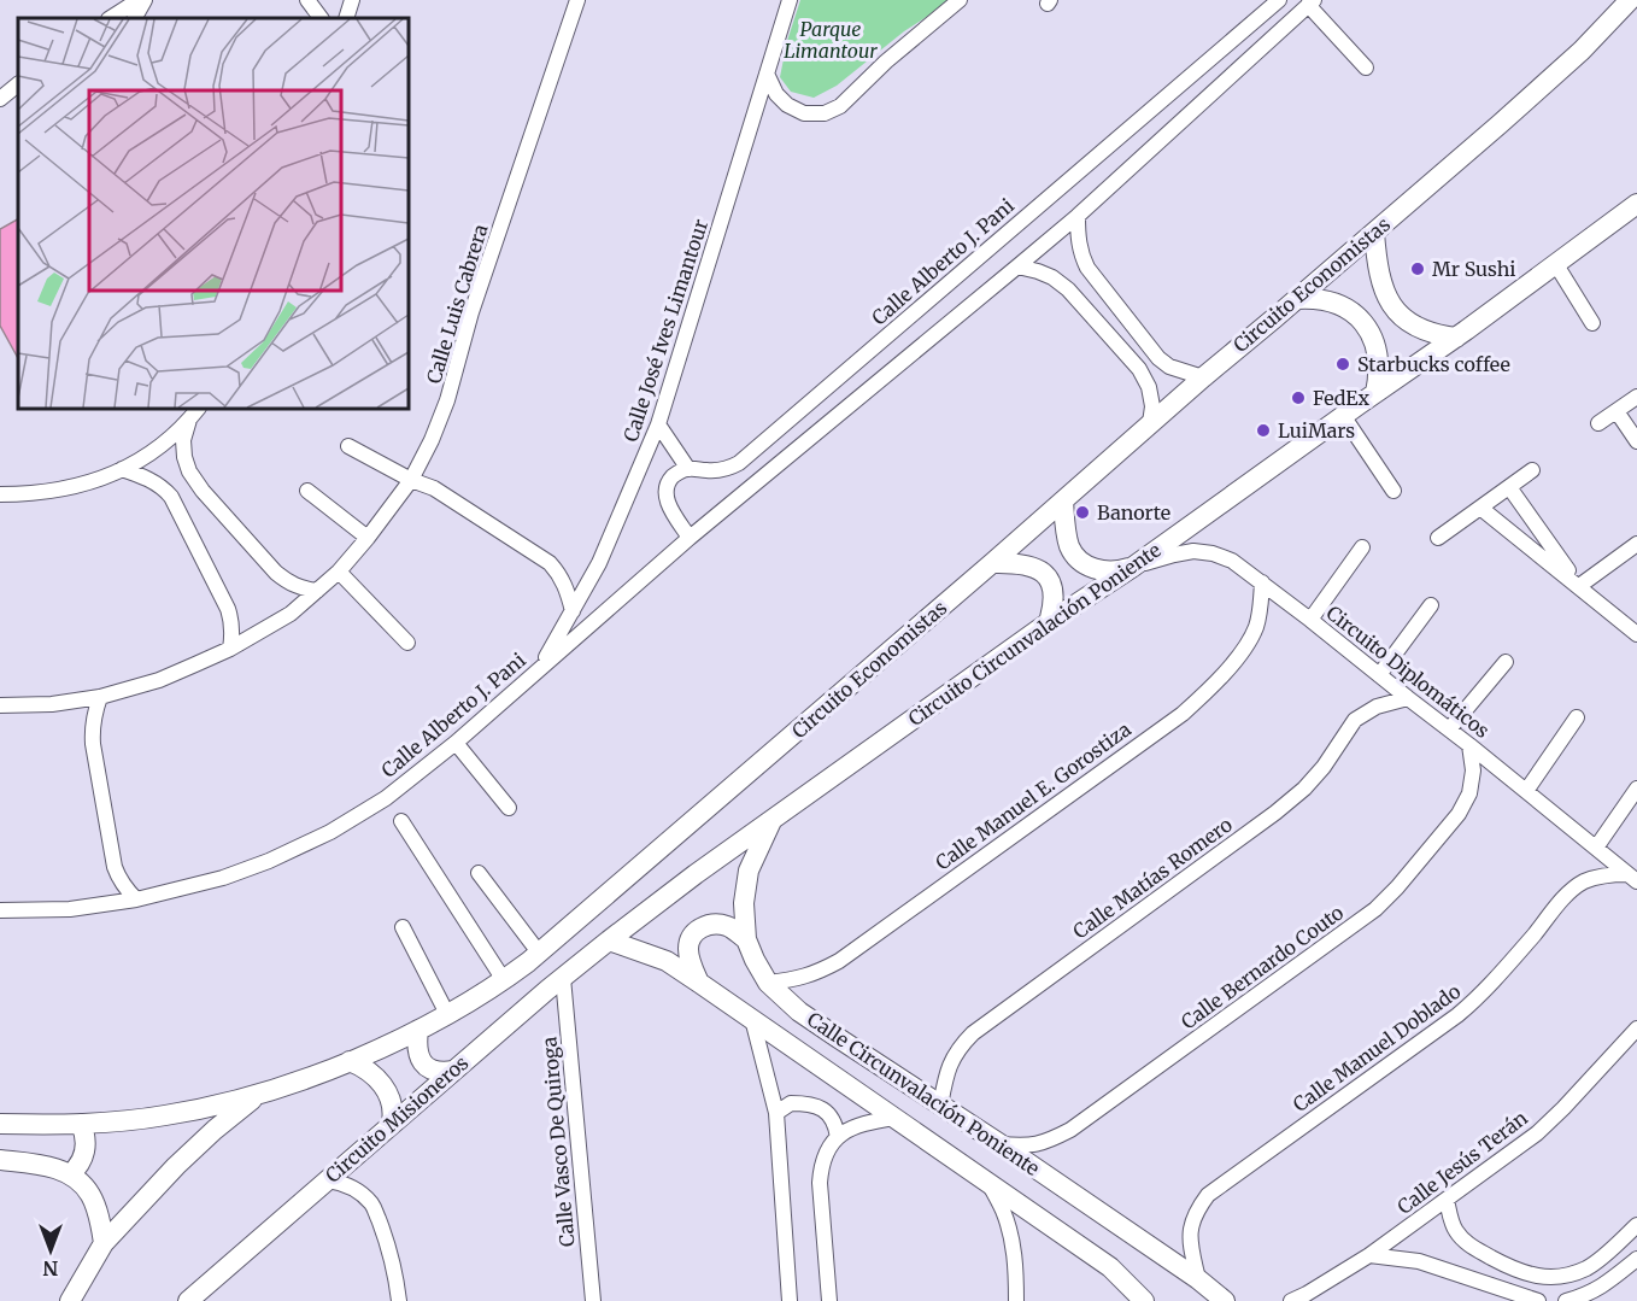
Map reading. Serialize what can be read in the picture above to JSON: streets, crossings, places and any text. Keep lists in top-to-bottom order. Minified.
{"streets":{"main road":["Circuito Economistas","Circuito Circunvalación Poniente","Calle Circunvalación Poniente","Circuito Misioneros"],"street":["Calle Alberto J. Pani","Calle Luis Cabrera","Calle José Ives Limantour","Circuito Diplomáticos","Calle Manuel E. Gorostiza","Calle Matías Romero","Calle Bernardo Couto","Calle Manuel Doblado","Calle Vasco De Quiroga","Calle Jesús Terán"]},"crossings":[["Calle Alberto J. Pani","Calle José Ives Limantour"],["Circuito Circunvalación Poniente","Circuito Diplomáticos"],["Circuito Circunvalación Poniente","Calle Circunvalación Poniente"],["Circuito Circunvalación Poniente","Circuito Misioneros"],["Circuito Diplomáticos","Calle Manuel E. Gorostiza"],["Circuito Diplomáticos","Calle Matías Romero"],["Circuito Diplomáticos","Calle Bernardo Couto"],["Circuito Diplomáticos","Calle Manuel Doblado"],["Calle Manuel E. Gorostiza","Calle Circunvalación Poniente"],["Calle Matías Romero","Calle Circunvalación Poniente"],["Calle Bernardo Couto","Calle Circunvalación Poniente"],["Calle Manuel Doblado","Calle Circunvalación Poniente"],["Calle Circunvalación Poniente","Circuito Misioneros"],["Circuito Misioneros","Calle Vasco De Quiroga"]],"parks":["Parque Limantour"],"places":["Mr Sushi","Starbucks coffee","FedEx","LuiMars","Banorte"],"north":"bottom"}
